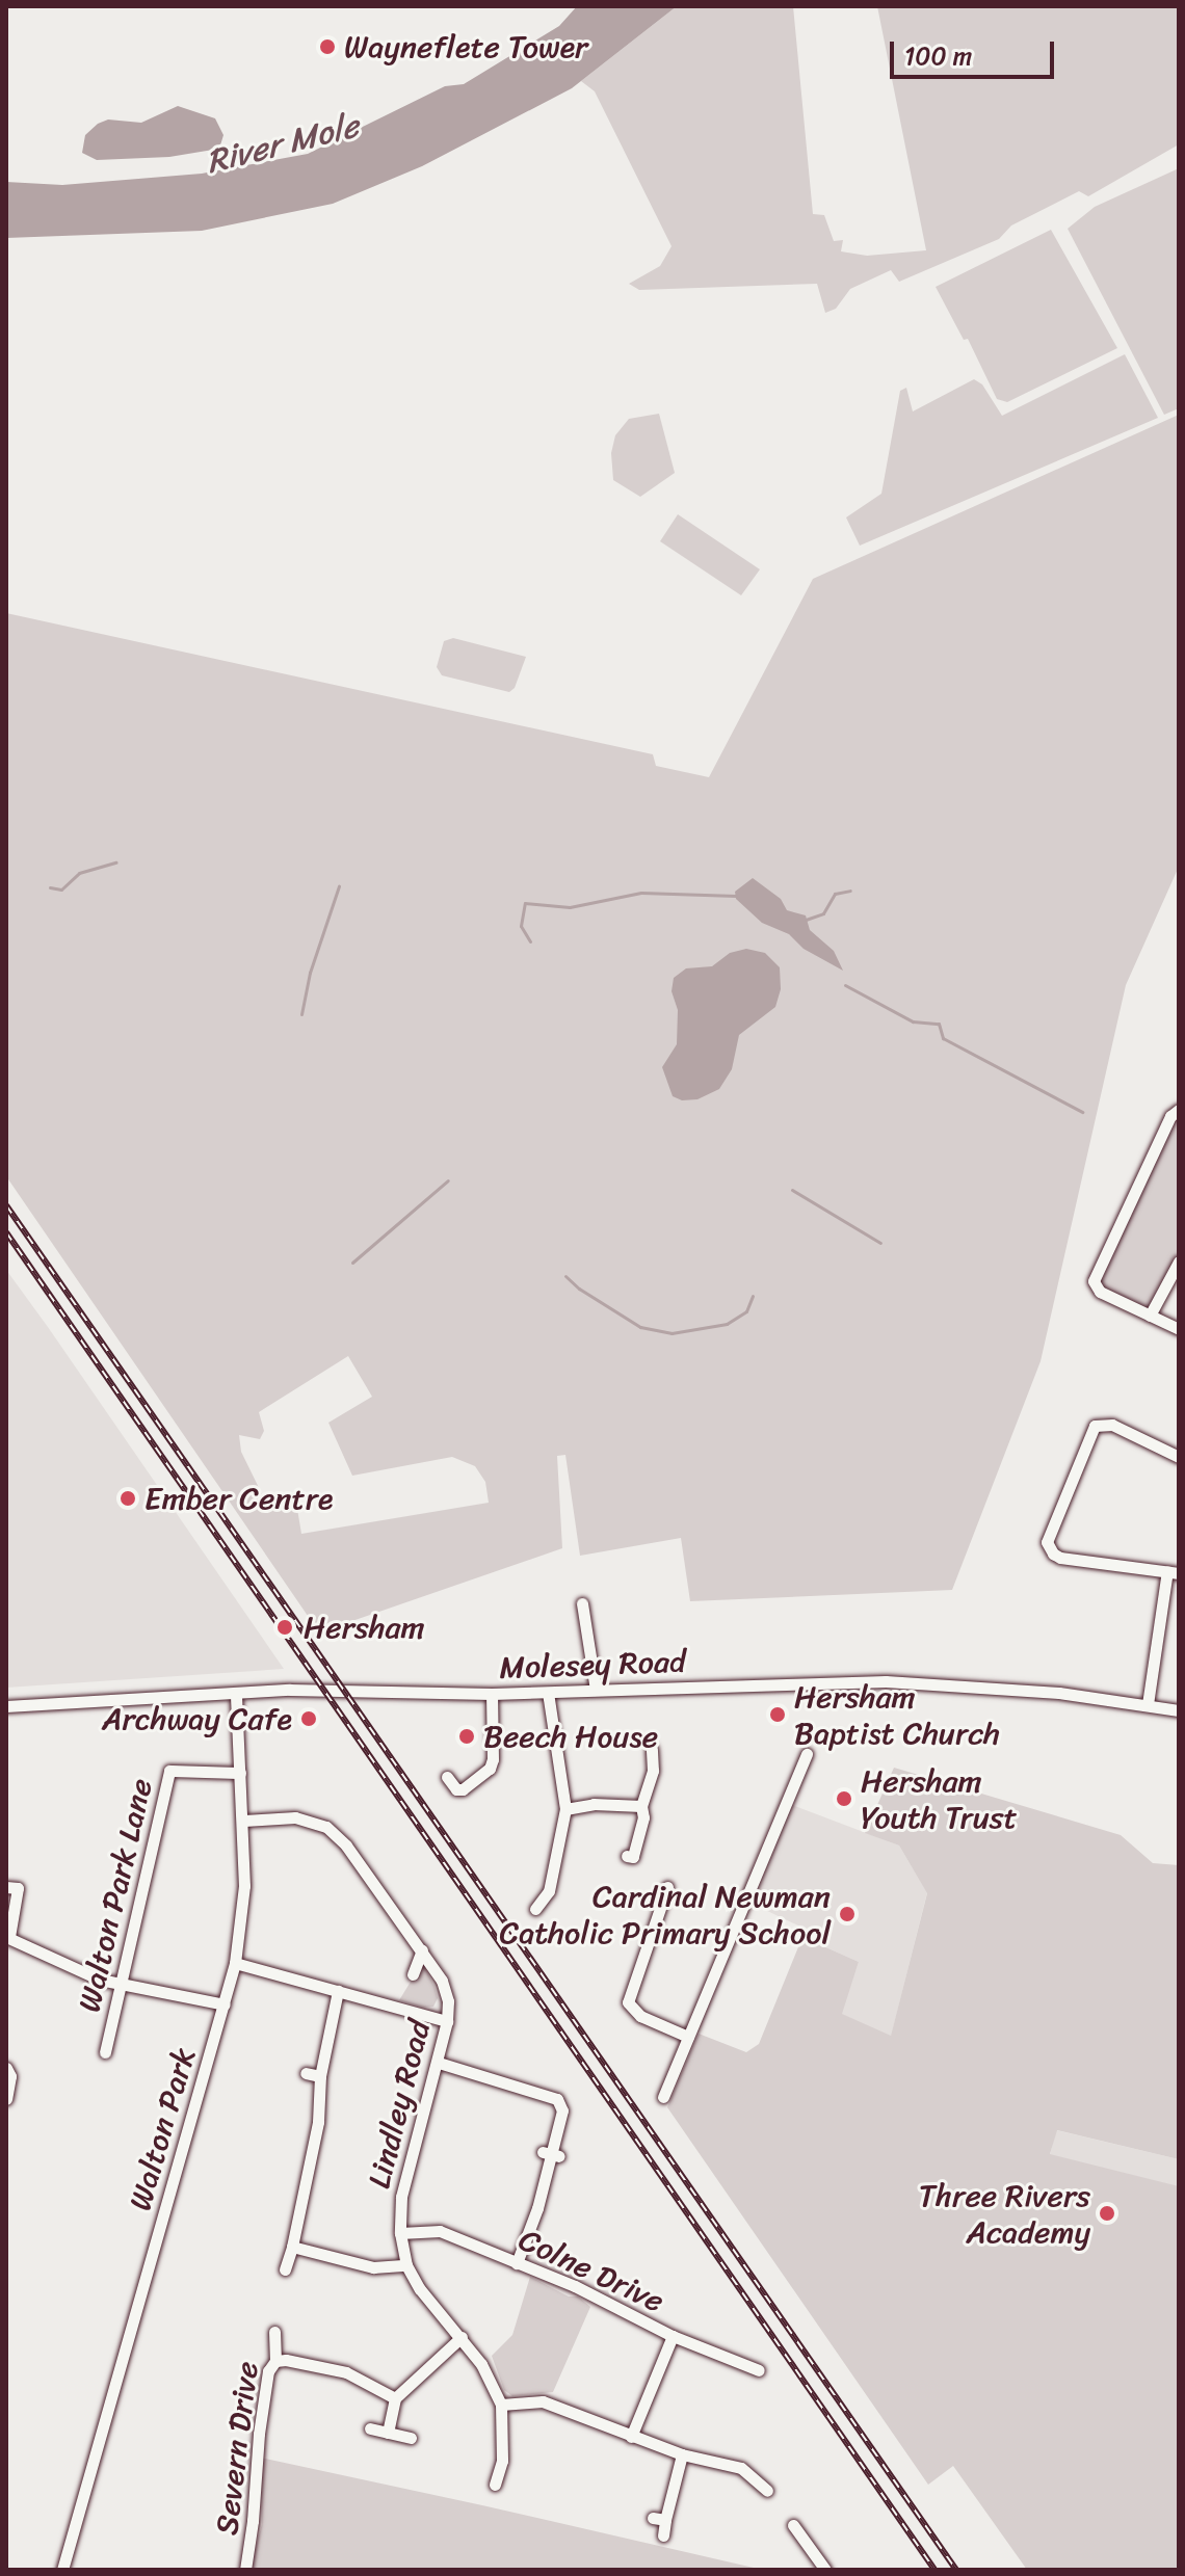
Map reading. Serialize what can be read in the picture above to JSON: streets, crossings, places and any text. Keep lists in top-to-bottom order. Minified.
{"streets":{"street":["Molesey Road","Walton Park Lane","Lindley Road","Walton Park","Colne Drive","Severn Drive"]},"crossings":[["Molesey Road","Walton Park"],["Walton Park Lane","Walton Park"],["Lindley Road","Walton Park"],["Lindley Road","Colne Drive"]],"water":["River Mole"],"places":["Wayneflete Tower","Ember Centre","Hersham","Hersham Baptist Church","Archway Cafe","Beech House","Hersham Youth Trust","Cardinal Newman Catholic Primary School","Three Rivers Academy"],"scale_bar":"100 m"}
